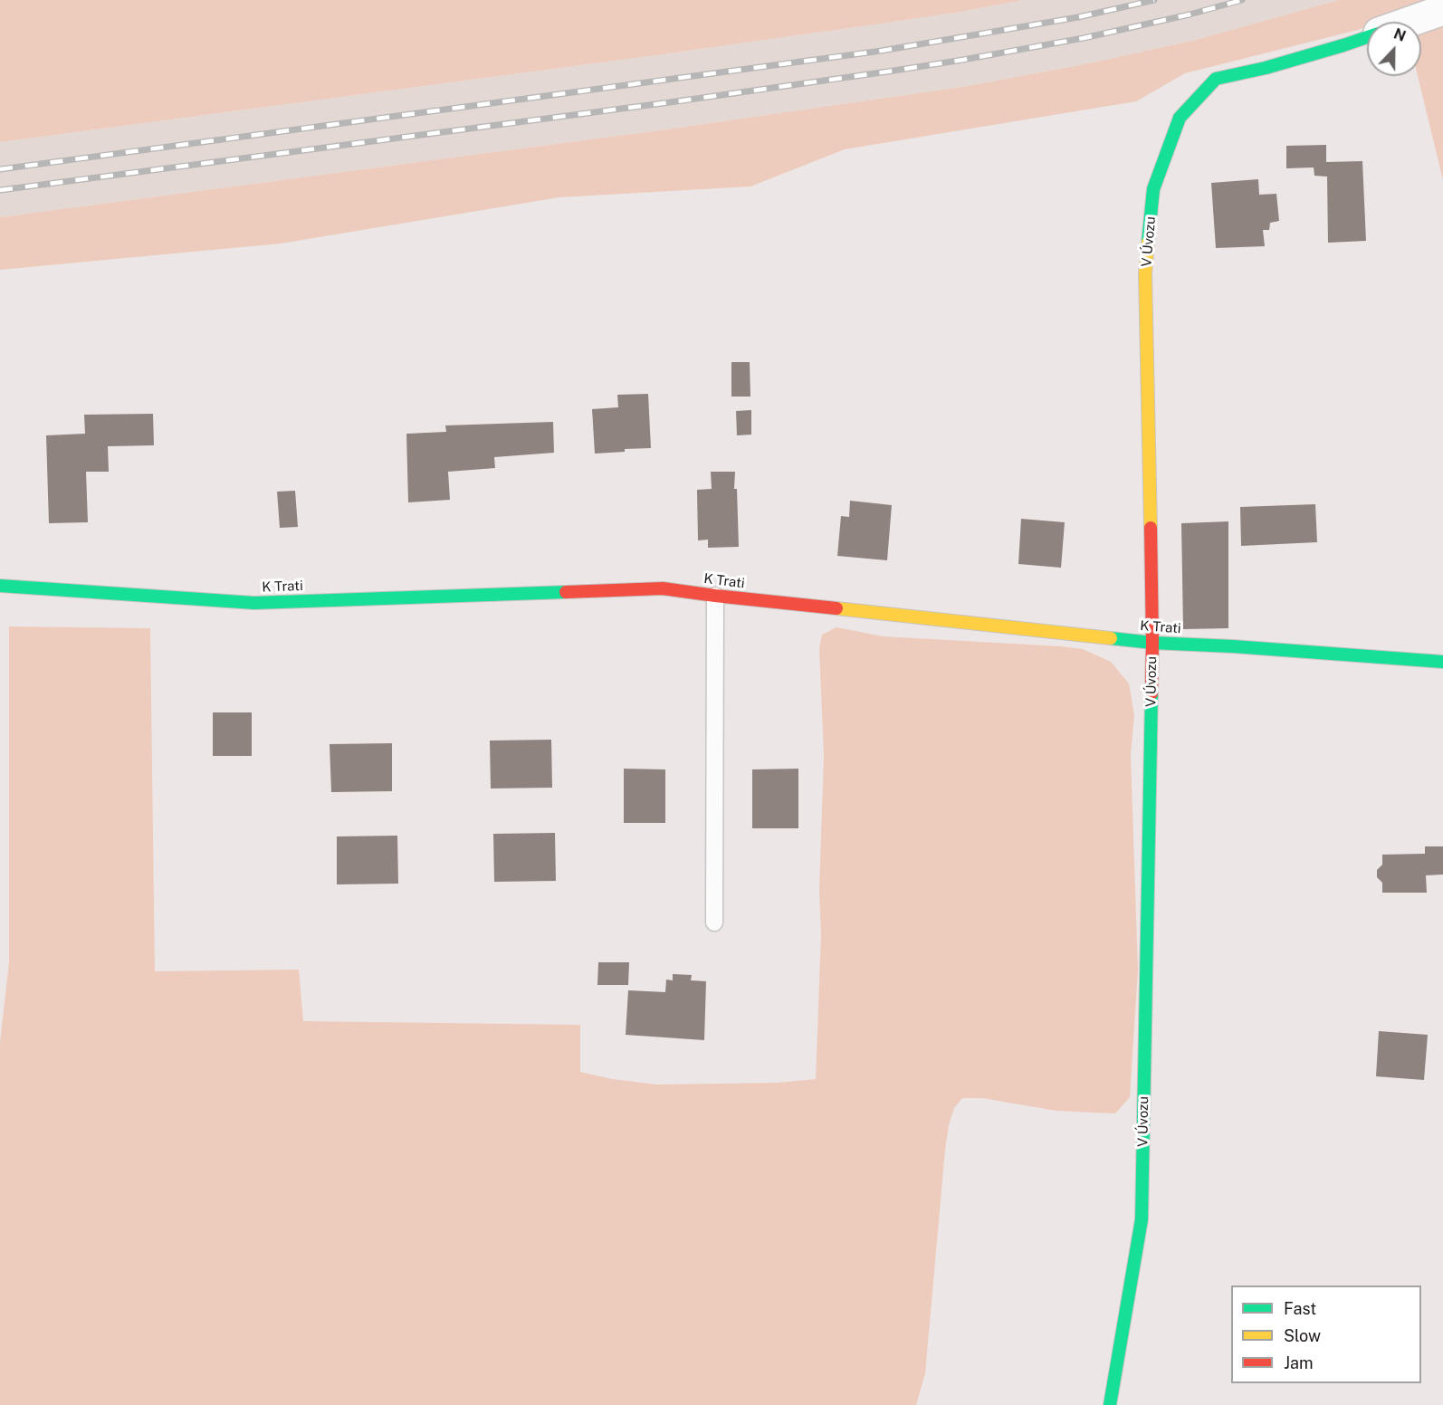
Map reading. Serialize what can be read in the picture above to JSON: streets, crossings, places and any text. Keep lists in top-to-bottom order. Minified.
{"streets":{"street":["V Úvozu","K Trati"]},"crossings":[["V Úvozu","K Trati"]],"legend":["Fast","Slow","Jam"],"north":"top"}
